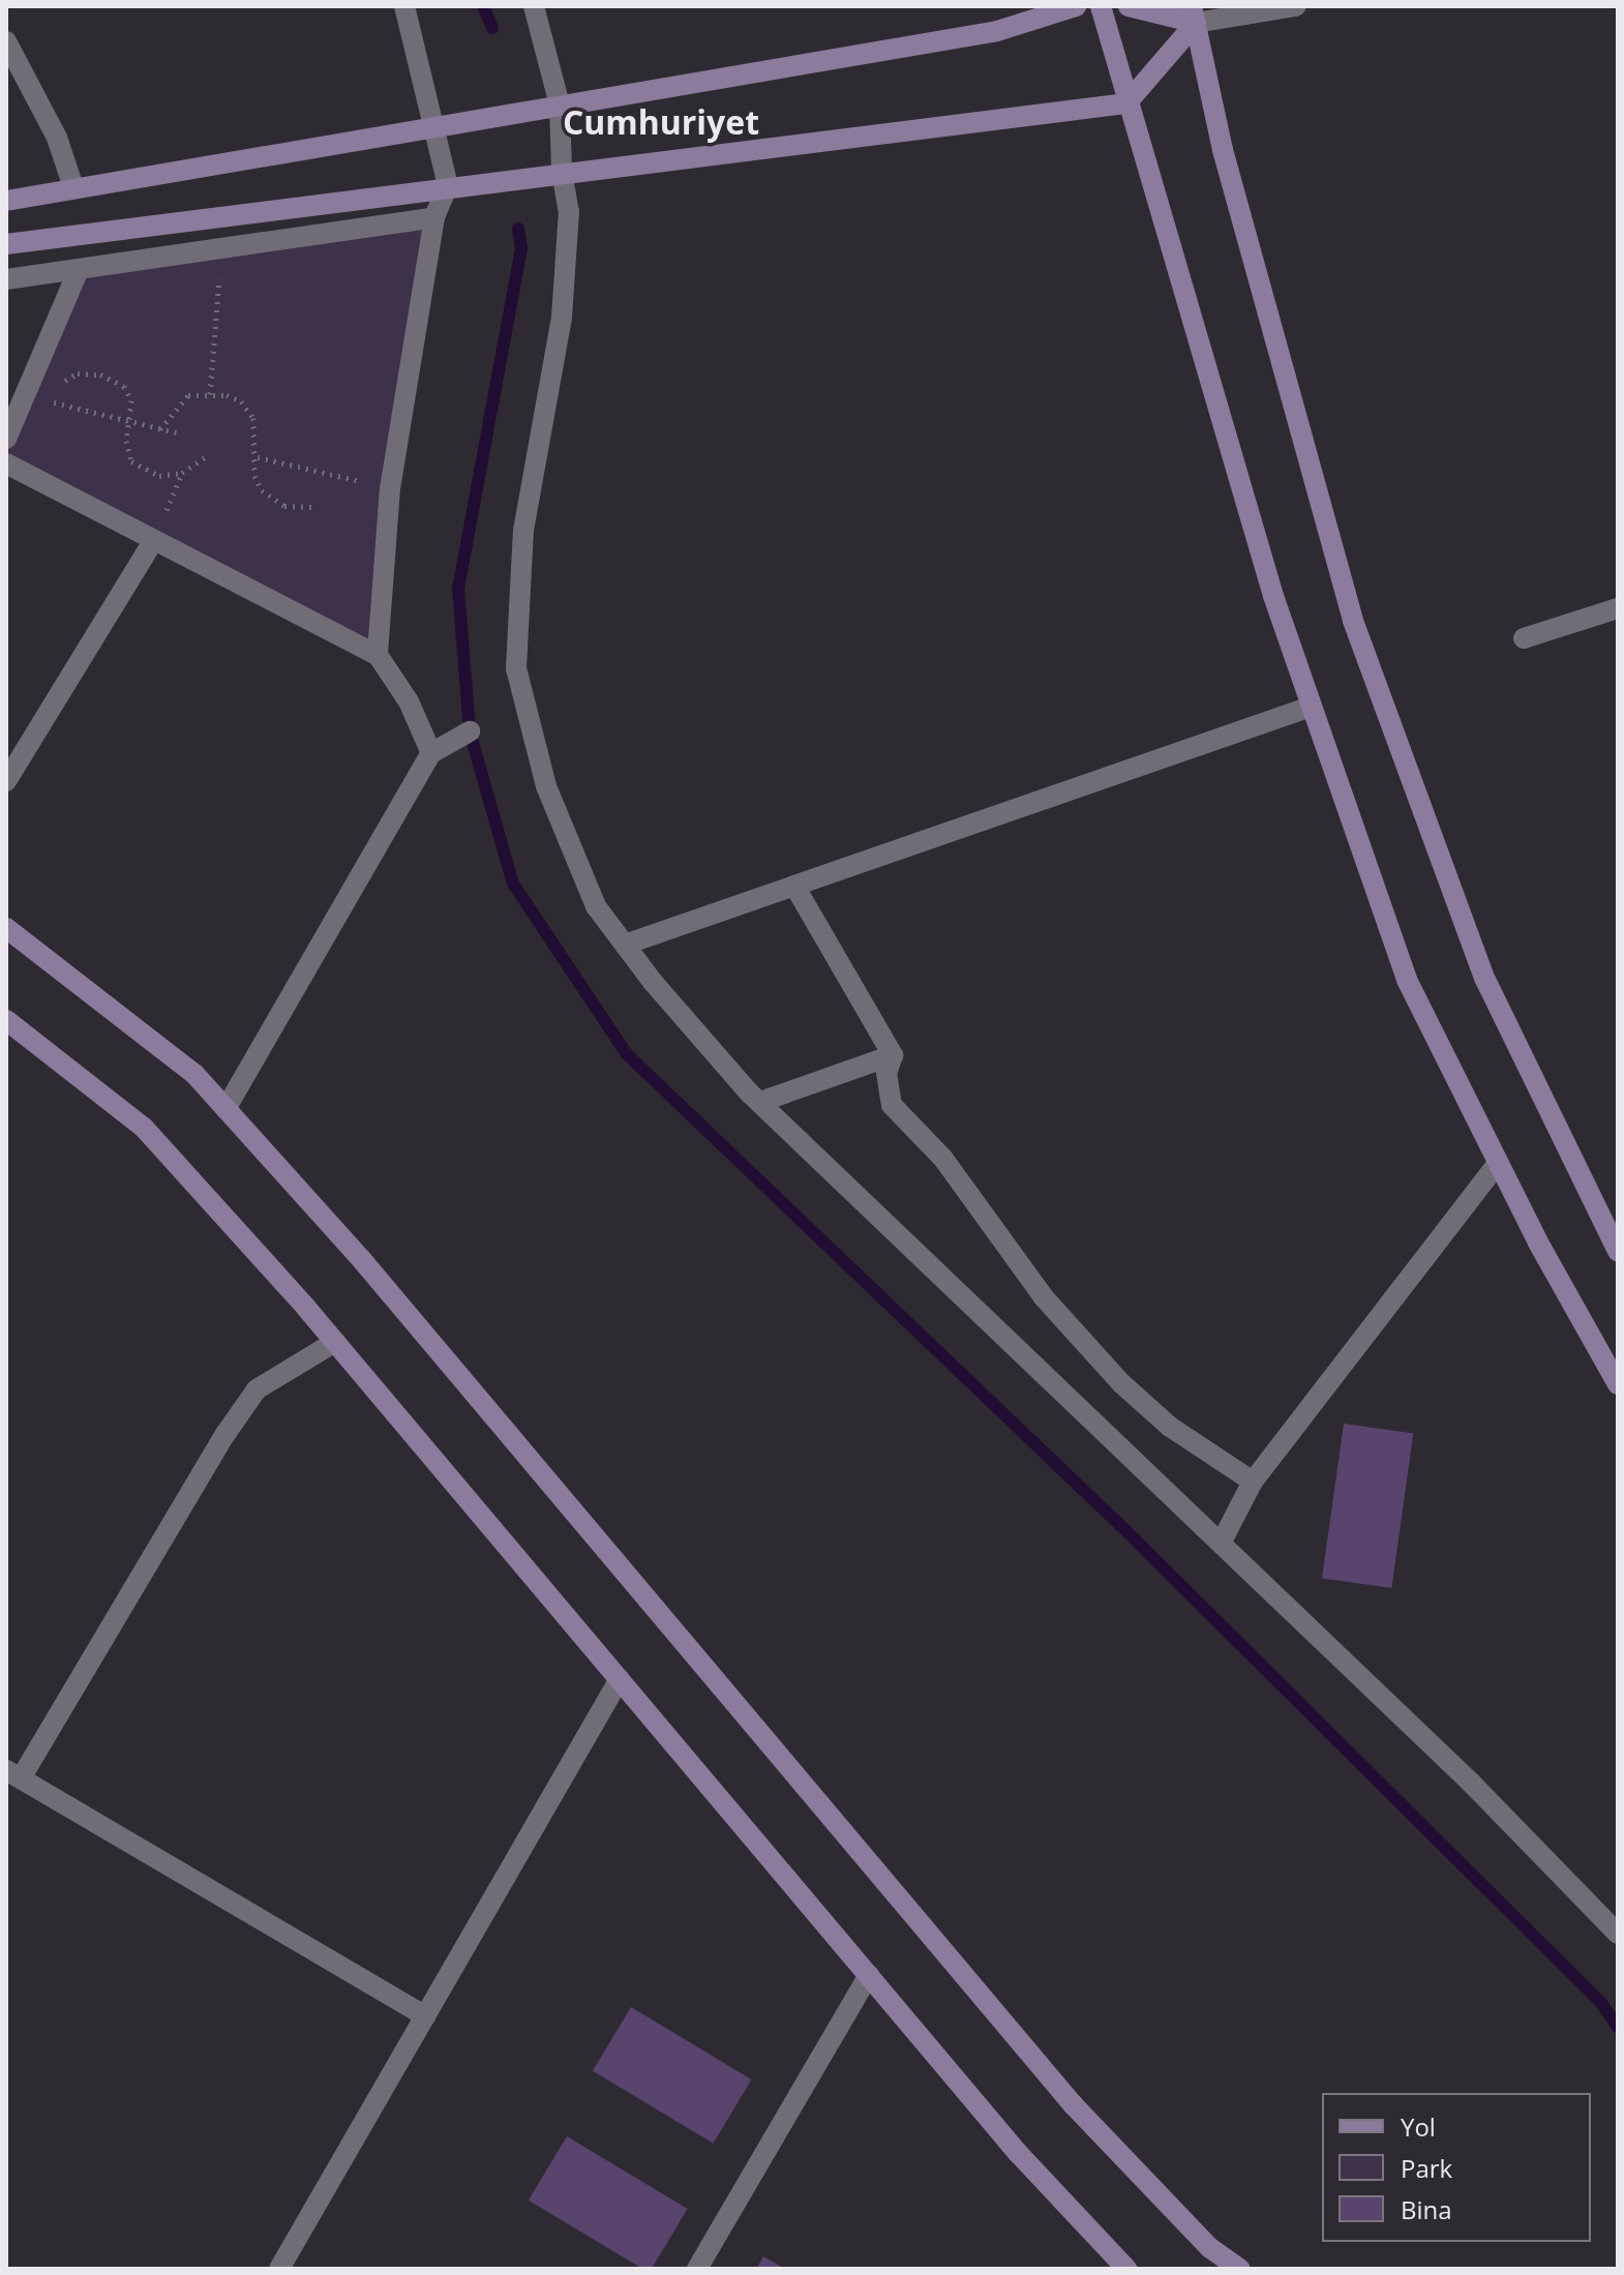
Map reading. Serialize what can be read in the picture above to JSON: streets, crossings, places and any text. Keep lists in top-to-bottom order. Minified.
{"districts":["Cumhuriyet"],"legend":["Yol","Park","Bina"]}
